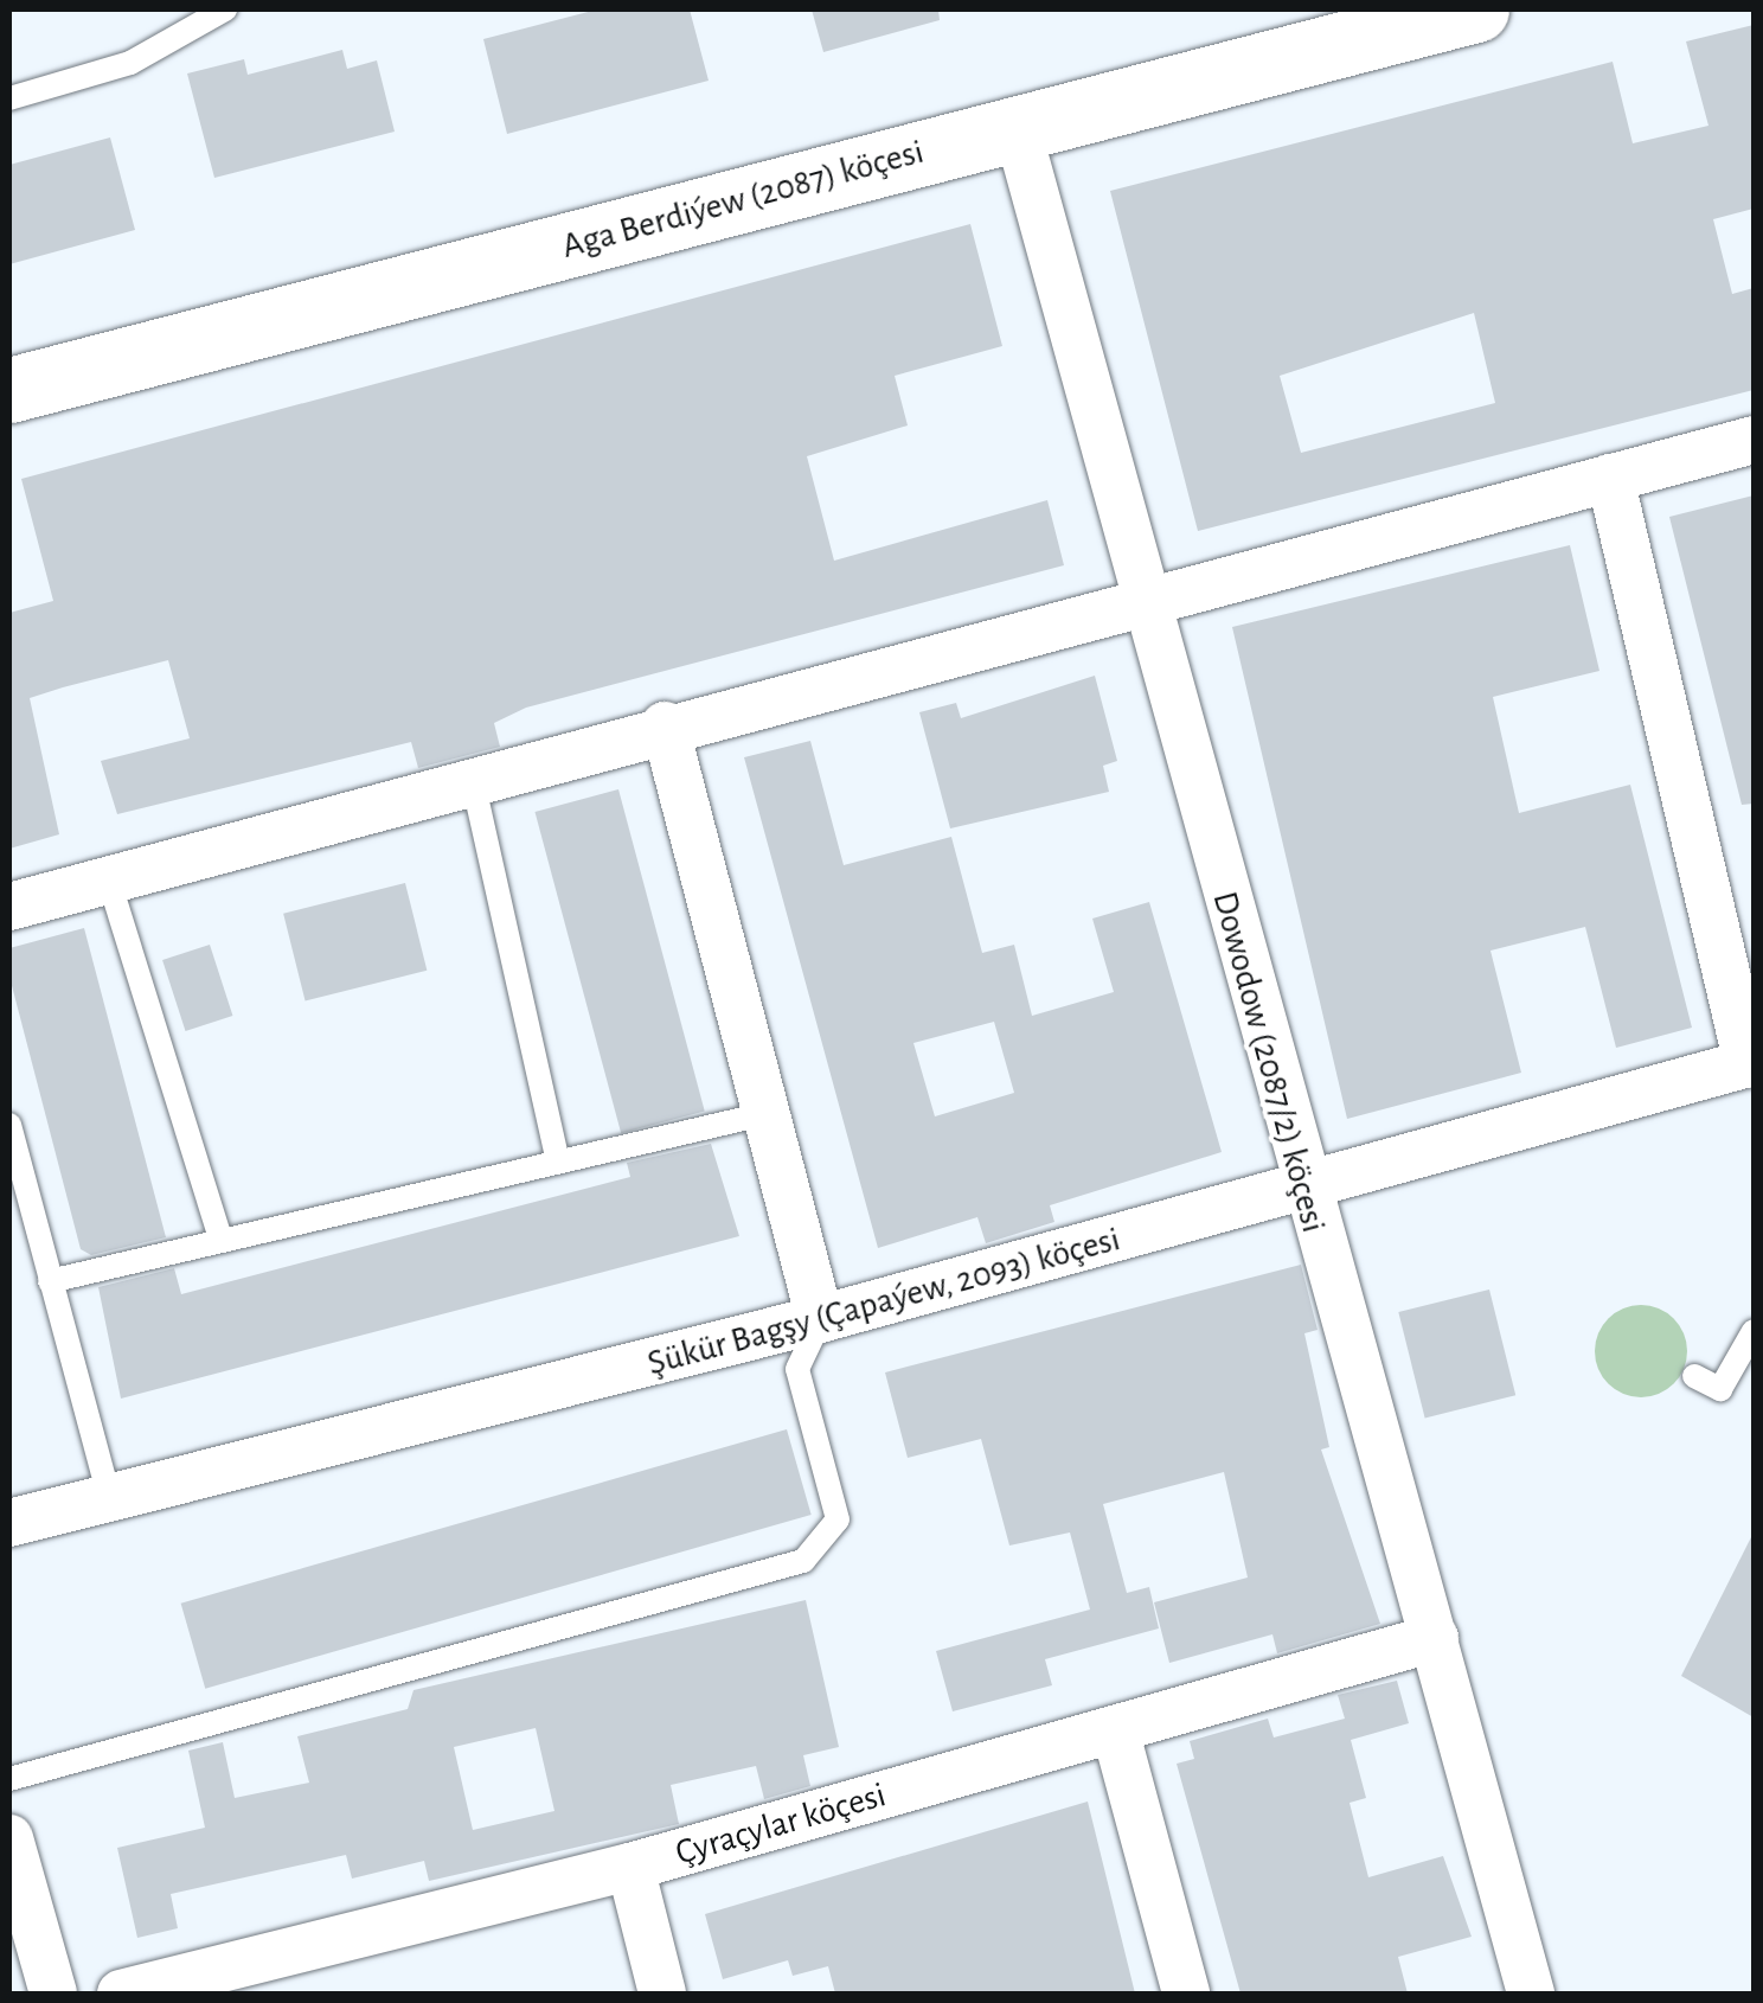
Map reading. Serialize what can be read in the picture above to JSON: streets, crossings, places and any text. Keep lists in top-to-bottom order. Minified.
{"streets":{"street":["Aga Berdiýew (2087) köçesi","Dowodow (2087/2) köçesi","Şükür Bagşy (Çapaýew, 2093) köçesi","Çyraçylar köçesi"]},"crossings":[["Aga Berdiýew (2087) köçesi","Dowodow (2087/2) köçesi"],["Dowodow (2087/2) köçesi","Şükür Bagşy (Çapaýew, 2093) köçesi"],["Dowodow (2087/2) köçesi","Çyraçylar köçesi"]]}
